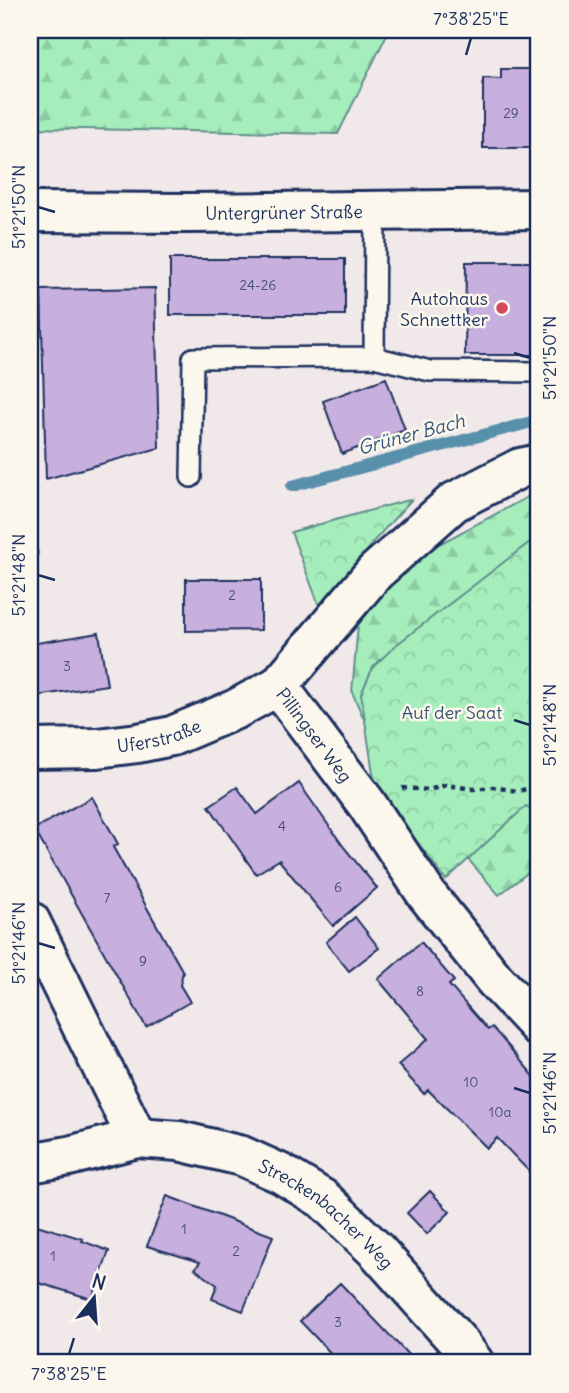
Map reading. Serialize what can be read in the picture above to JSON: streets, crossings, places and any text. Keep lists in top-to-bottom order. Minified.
{"streets":{"street":["Untergrüner Straße","Uferstraße","Pillingser Weg","Streckenbacher Weg"]},"crossings":[["Uferstraße","Pillingser Weg"]],"water":["Grüner Bach"],"parks":["Auf der Saat"],"places":["Autohaus Schnettker"],"house_numbers":["29","24-26","2","3","4","6","7","9","8","10","10a","1","2","1","3"],"north":"top","coordinates":["7°38'25\"E","51°21'50\"N","51°21'48\"N","51°21'46\"N"]}
